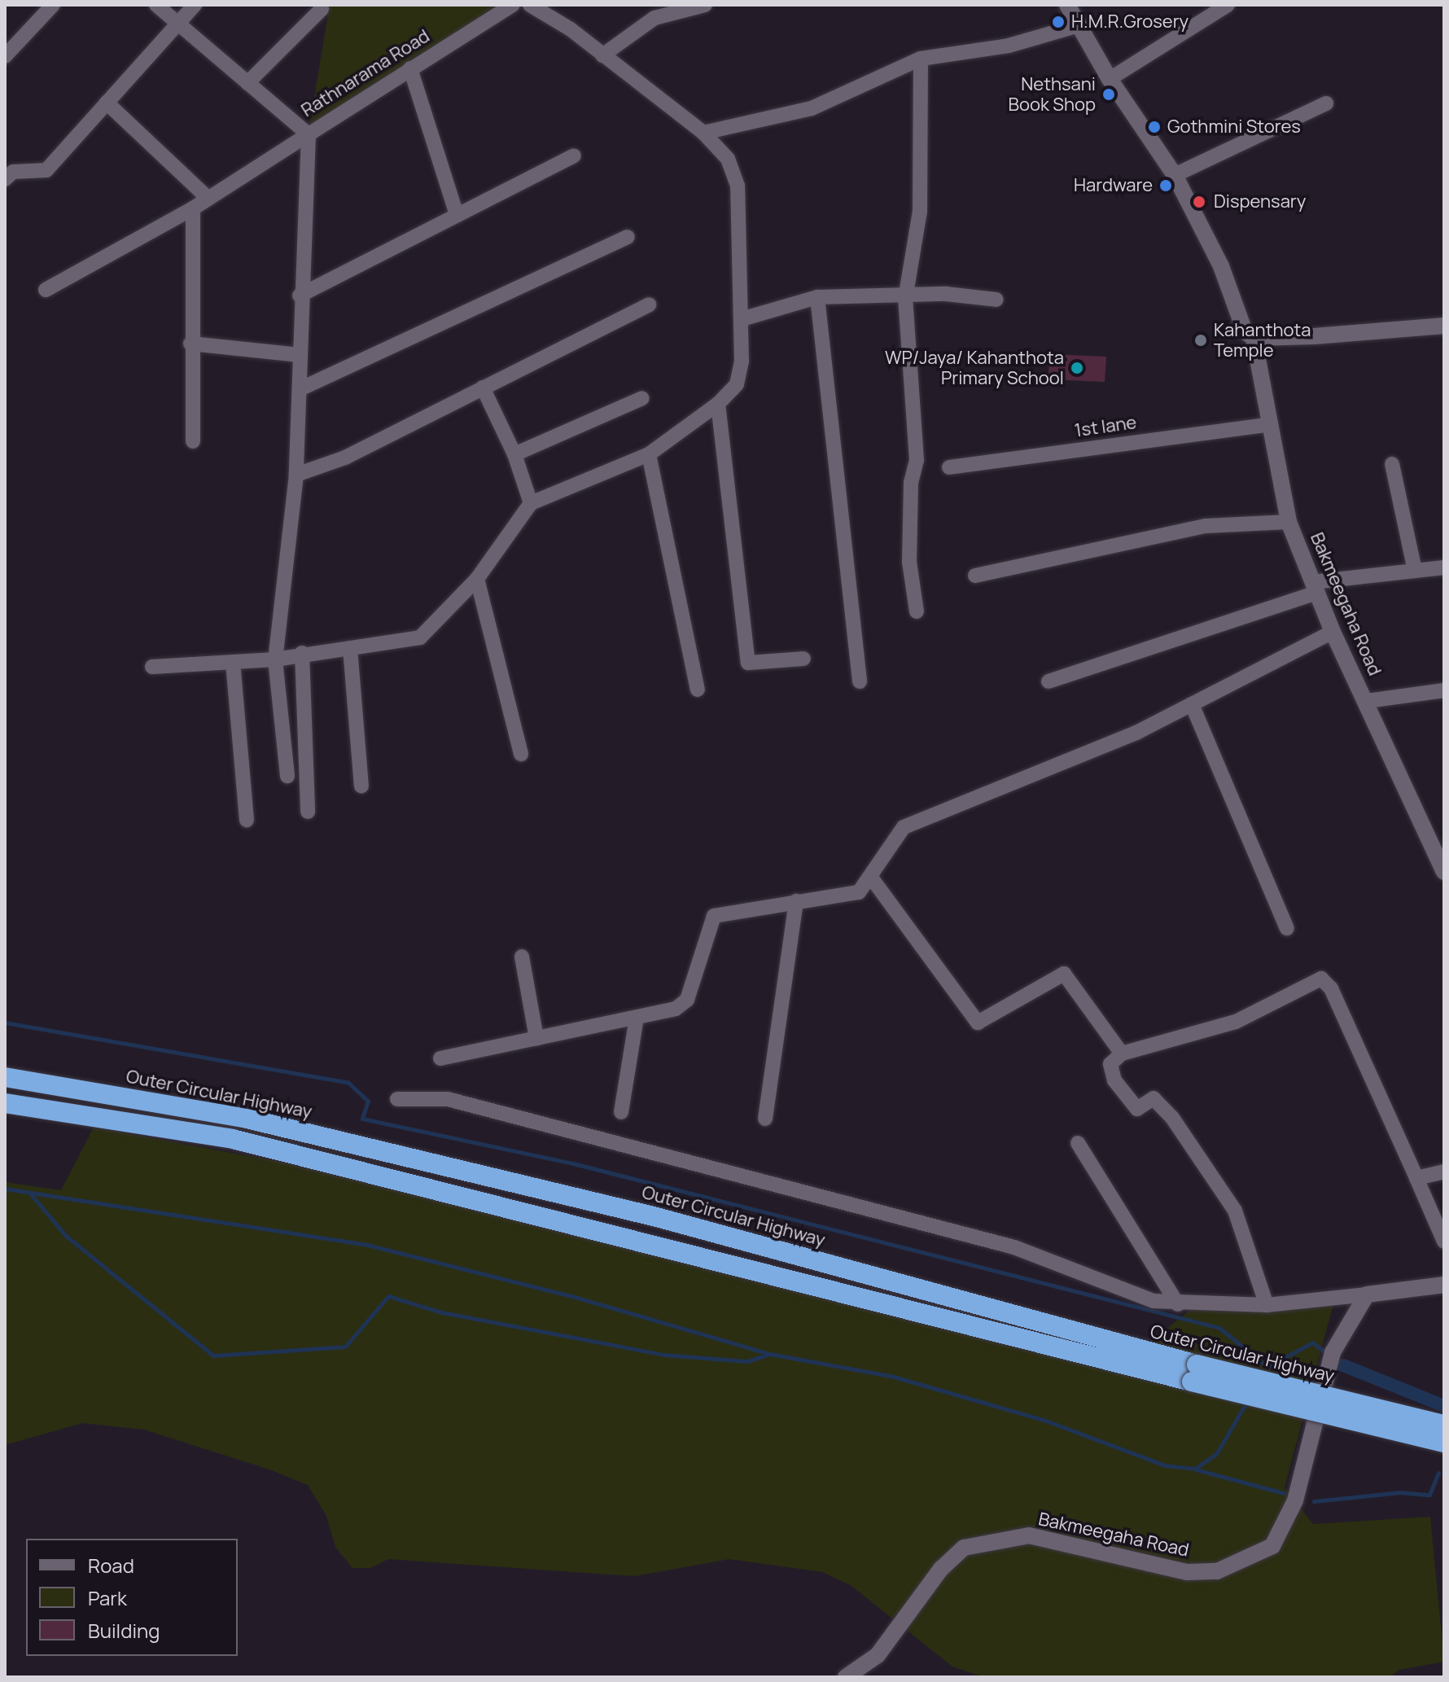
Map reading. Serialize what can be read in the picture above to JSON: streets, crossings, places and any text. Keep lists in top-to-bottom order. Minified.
{"streets":{"highway":["Outer Circular Highway"],"street":["Rathnarama Road","1st lane","Bakmeegaha Road"]},"crossings":[["1st lane","Bakmeegaha Road"]],"places":["H.M.R.Grosery","Nethsani Book Shop","Gothmini Stores","Hardware","Dispensary","Kahanthota Temple","WP/Jaya/ Kahanthota Primary School"],"legend":["Road","Park","Building"]}
